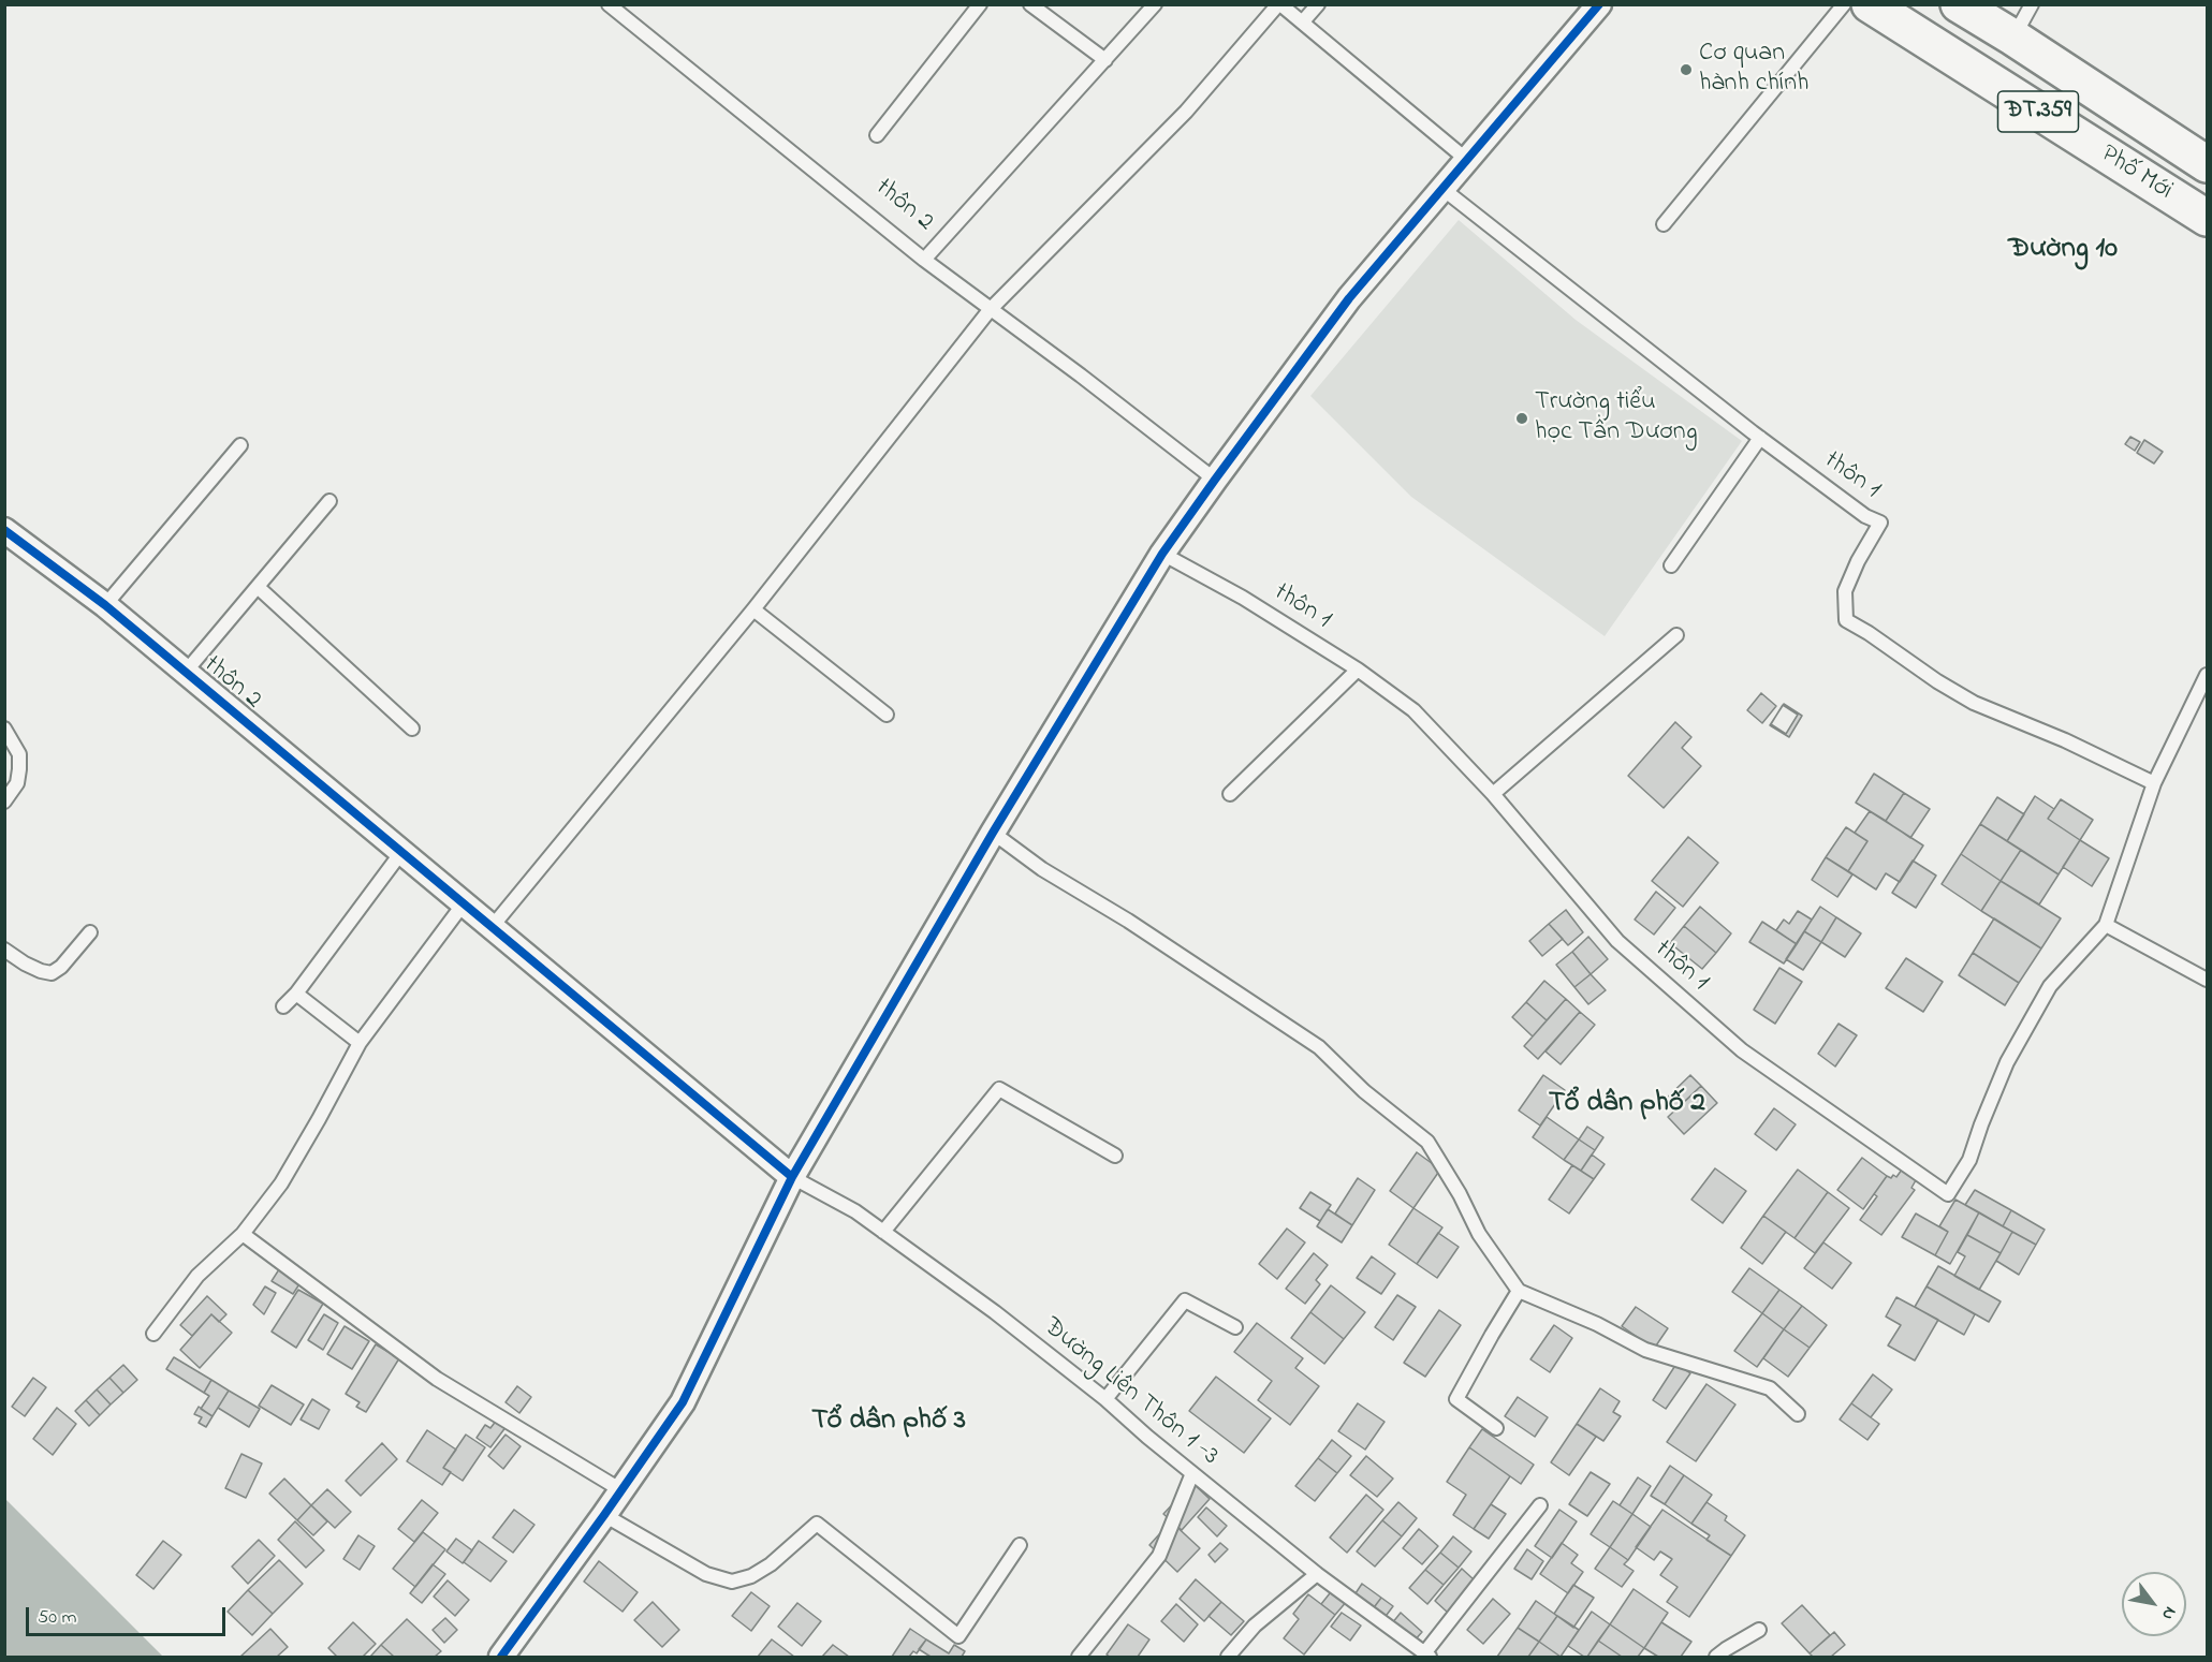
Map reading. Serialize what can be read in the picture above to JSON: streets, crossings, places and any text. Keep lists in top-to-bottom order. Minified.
{"streets":{"main road":["ĐT.359","Phố Mới"],"street":["thôn 2"],"lane":["thôn 1","Đường Liên Thôn 1 -3"]},"crossings":[["thôn 2","Đường Liên Thôn 1 -3"]],"districts":["Đường 10","Tổ dân phố 2","Tổ dân phố 3"],"places":["Cơ quan hành chính","Trường tiểu học Tân Dương"],"scale_bar":"50 m","north":"bottom right"}
